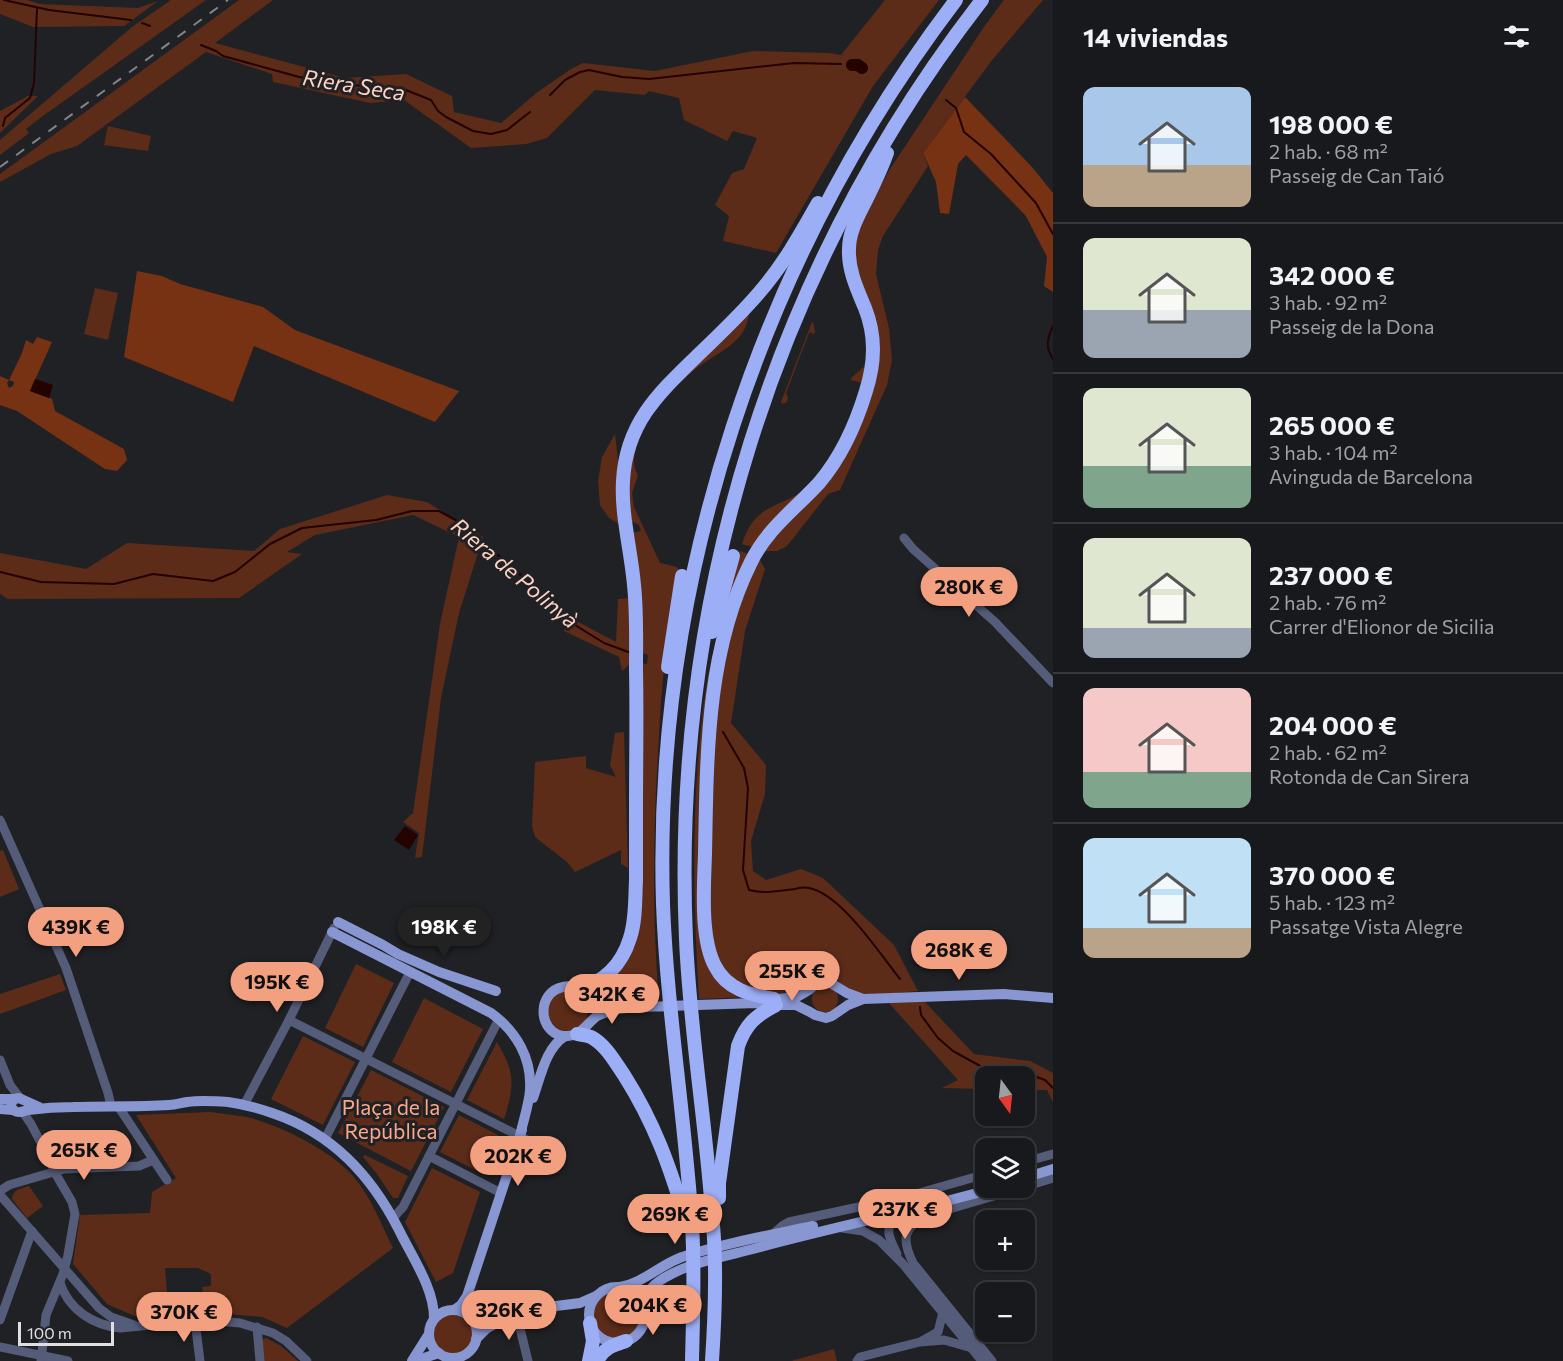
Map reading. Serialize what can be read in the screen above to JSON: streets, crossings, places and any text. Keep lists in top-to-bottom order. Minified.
{"water":["Riera Seca","Riera de Polinyà"],"parks":["Plaça de la República"],"scale_bar":"100 m","north":"bottom","page":{"heading":"14 viviendas","list":[{"name":"198 000 €","note":"2 hab. · 68 m² · Passeig de Can Taió"},{"name":"342 000 €","note":"3 hab. · 92 m² · Passeig de la Dona"},{"name":"265 000 €","note":"3 hab. · 104 m² · Avinguda de Barcelona"},{"name":"237 000 €","note":"2 hab. · 76 m² · Carrer d'Elionor de Sicilia"},{"name":"204 000 €","note":"2 hab. · 62 m² · Rotonda de Can Sirera"},{"name":"370 000 €","note":"5 hab. · 123 m² · Passatge Vista Alegre"}],"price":["280K €","439K €","198K €","268K €","255K €","195K €","342K €","265K €","202K €","237K €","269K €","204K €","326K €","370K €"],"map_buttons":["+","−"],"scale":"100 m"}}
